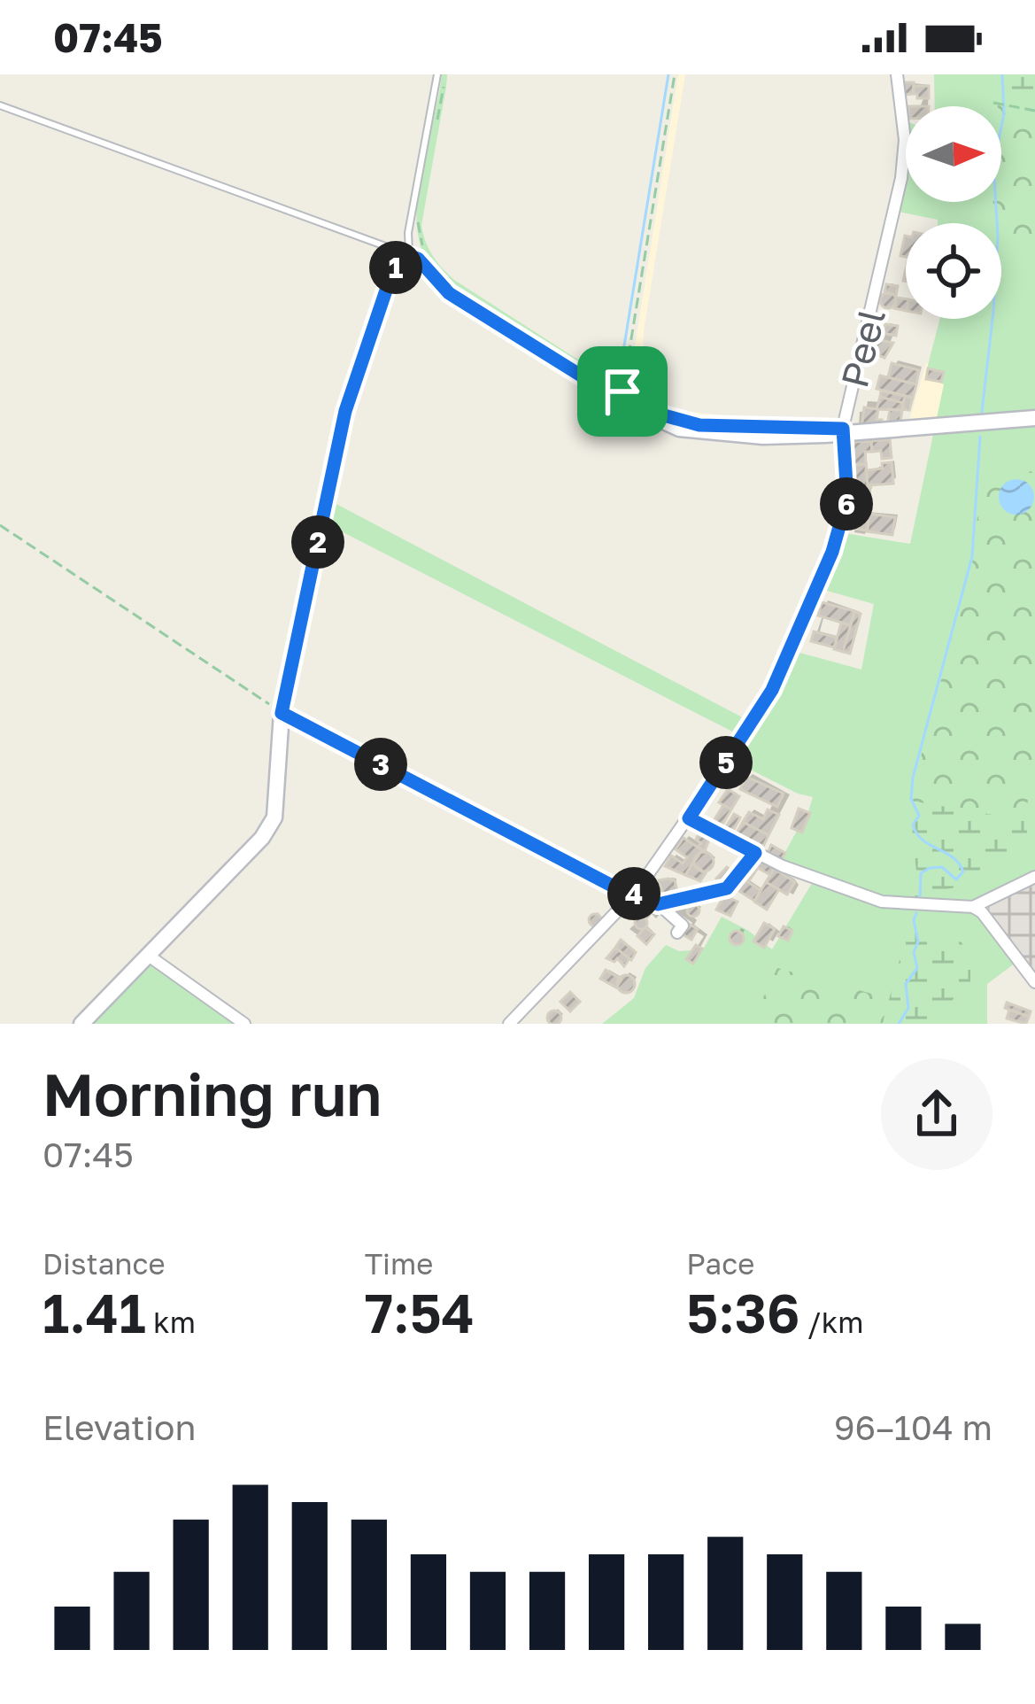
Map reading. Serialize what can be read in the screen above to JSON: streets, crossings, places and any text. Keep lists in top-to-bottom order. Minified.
{"streets":{"street":["Peel"]},"north":"right","page":{"status":"07:45","pins":["1","6","2","5","3","4"],"heading":["Morning run","07:45"],"stats":[["Distance","1.41 km"],["Time","7:54"],["Pace","5:36 /km"]],"chart":["Elevation","96–104 m"]}}
